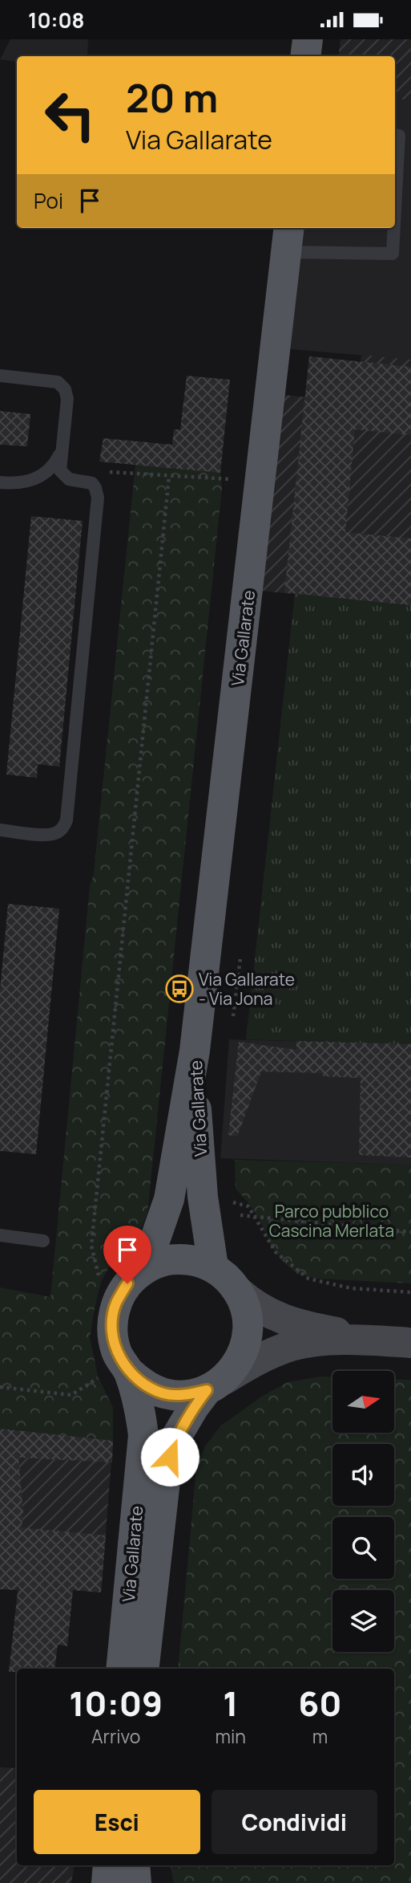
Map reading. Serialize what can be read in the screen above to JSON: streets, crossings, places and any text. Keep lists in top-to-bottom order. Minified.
{"streets":{"main road":["Via Gallarate"]},"parks":["Parco pubblico Cascina Merlata"],"places":{"bus stop":["Via Gallarate - Via Jona"]},"north":"right","page":{"status":"10:08","turn":["20 m","Via Gallarate"],"then":"Poi","eta":["10:09","Arrivo","1","min","60","m"],"buttons":["Esci","Condividi"]}}
